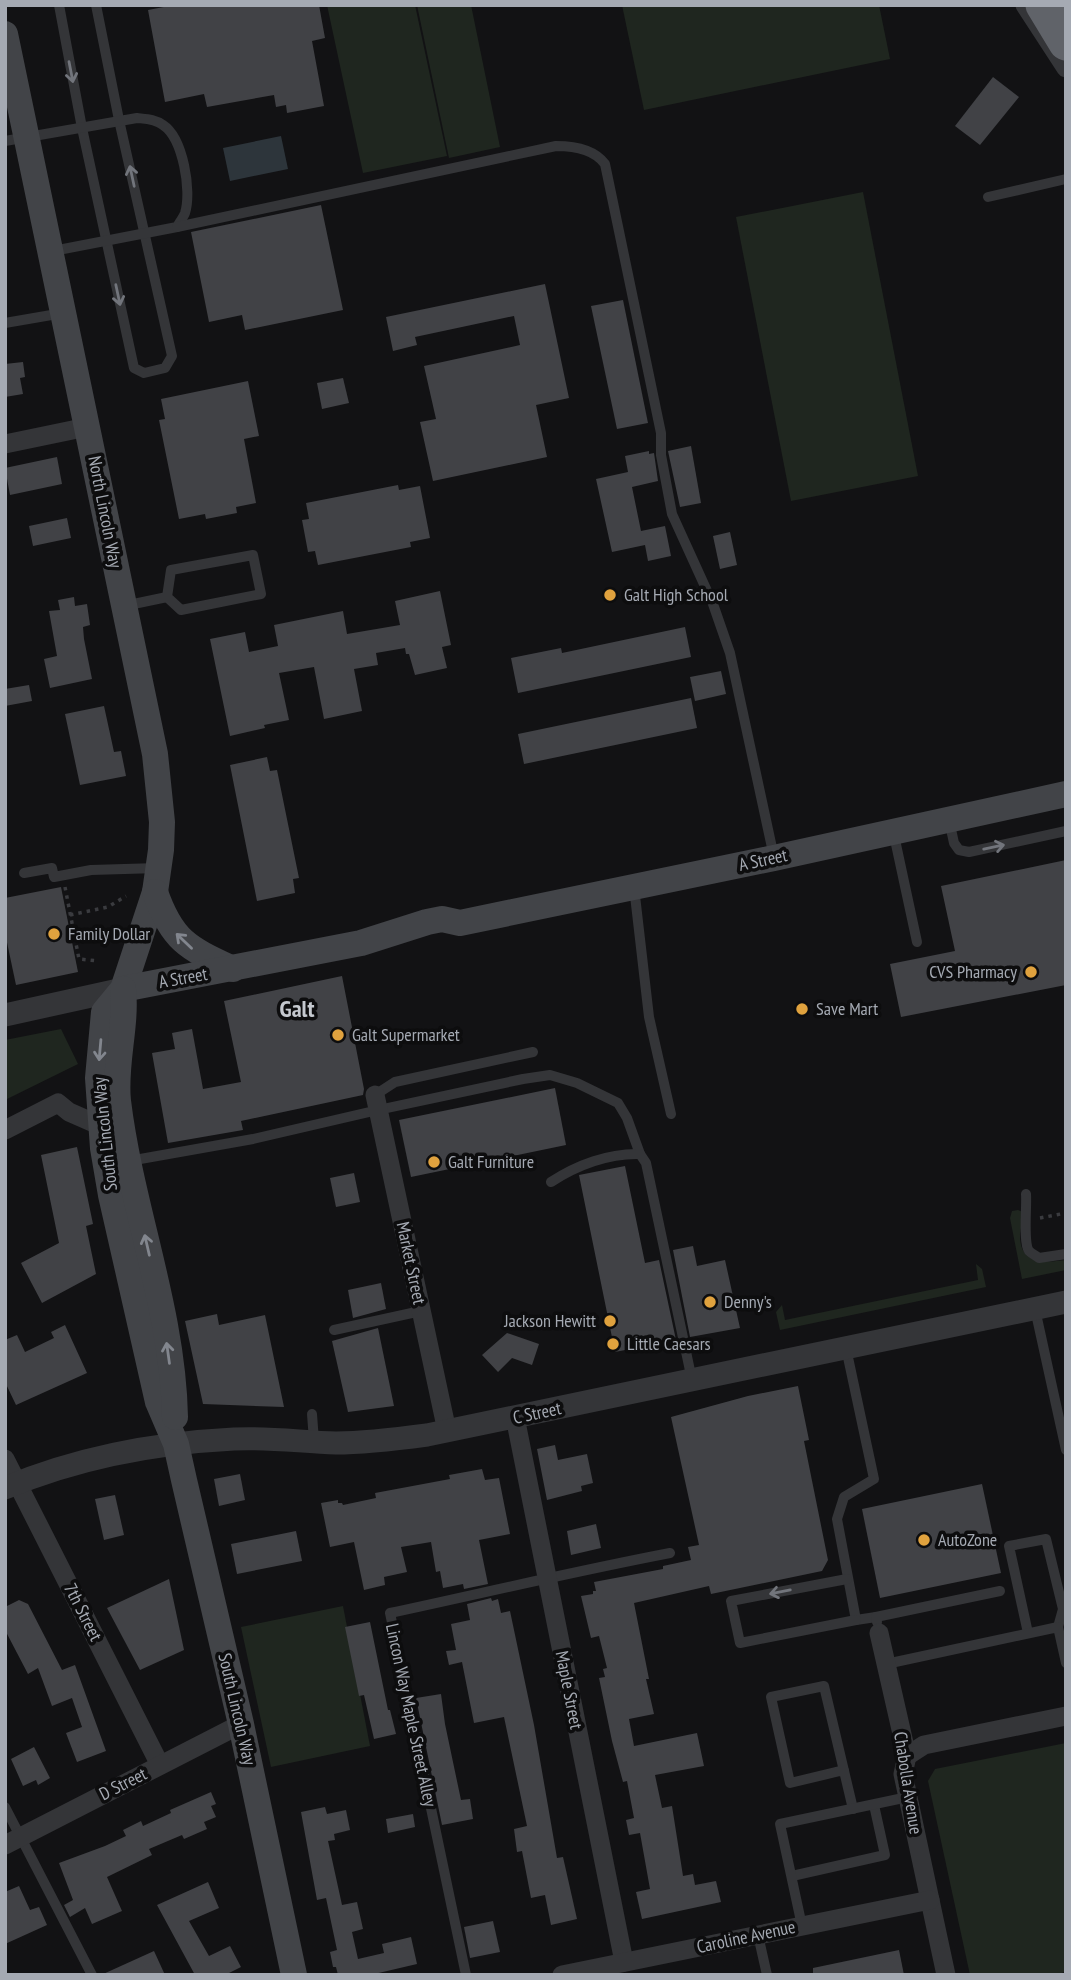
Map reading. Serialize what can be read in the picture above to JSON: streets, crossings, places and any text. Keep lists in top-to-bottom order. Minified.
{"streets":{"main road":["North Lincoln Way","A Street","South Lincoln Way"],"street":["Market Street","C Street","7th Street","Maple Street","Chabolla Avenue","D Street","Caroline Avenue"],"lane":["Lincon Way Maple Street Alley"]},"crossings":[["North Lincoln Way","A Street"],["North Lincoln Way","South Lincoln Way"],["A Street","South Lincoln Way"],["South Lincoln Way","C Street"],["South Lincoln Way","D Street"],["Market Street","C Street"],["C Street","7th Street"],["C Street","Maple Street"],["7th Street","D Street"],["Maple Street","Lincon Way Maple Street Alley"],["Maple Street","Caroline Avenue"],["Chabolla Avenue","Caroline Avenue"]],"districts":["Galt"],"places":["Galt High School","Family Dollar","CVS Pharmacy","Save Mart","Galt Supermarket","Galt Furniture","Denny's","Jackson Hewitt","Little Caesars","AutoZone"]}
